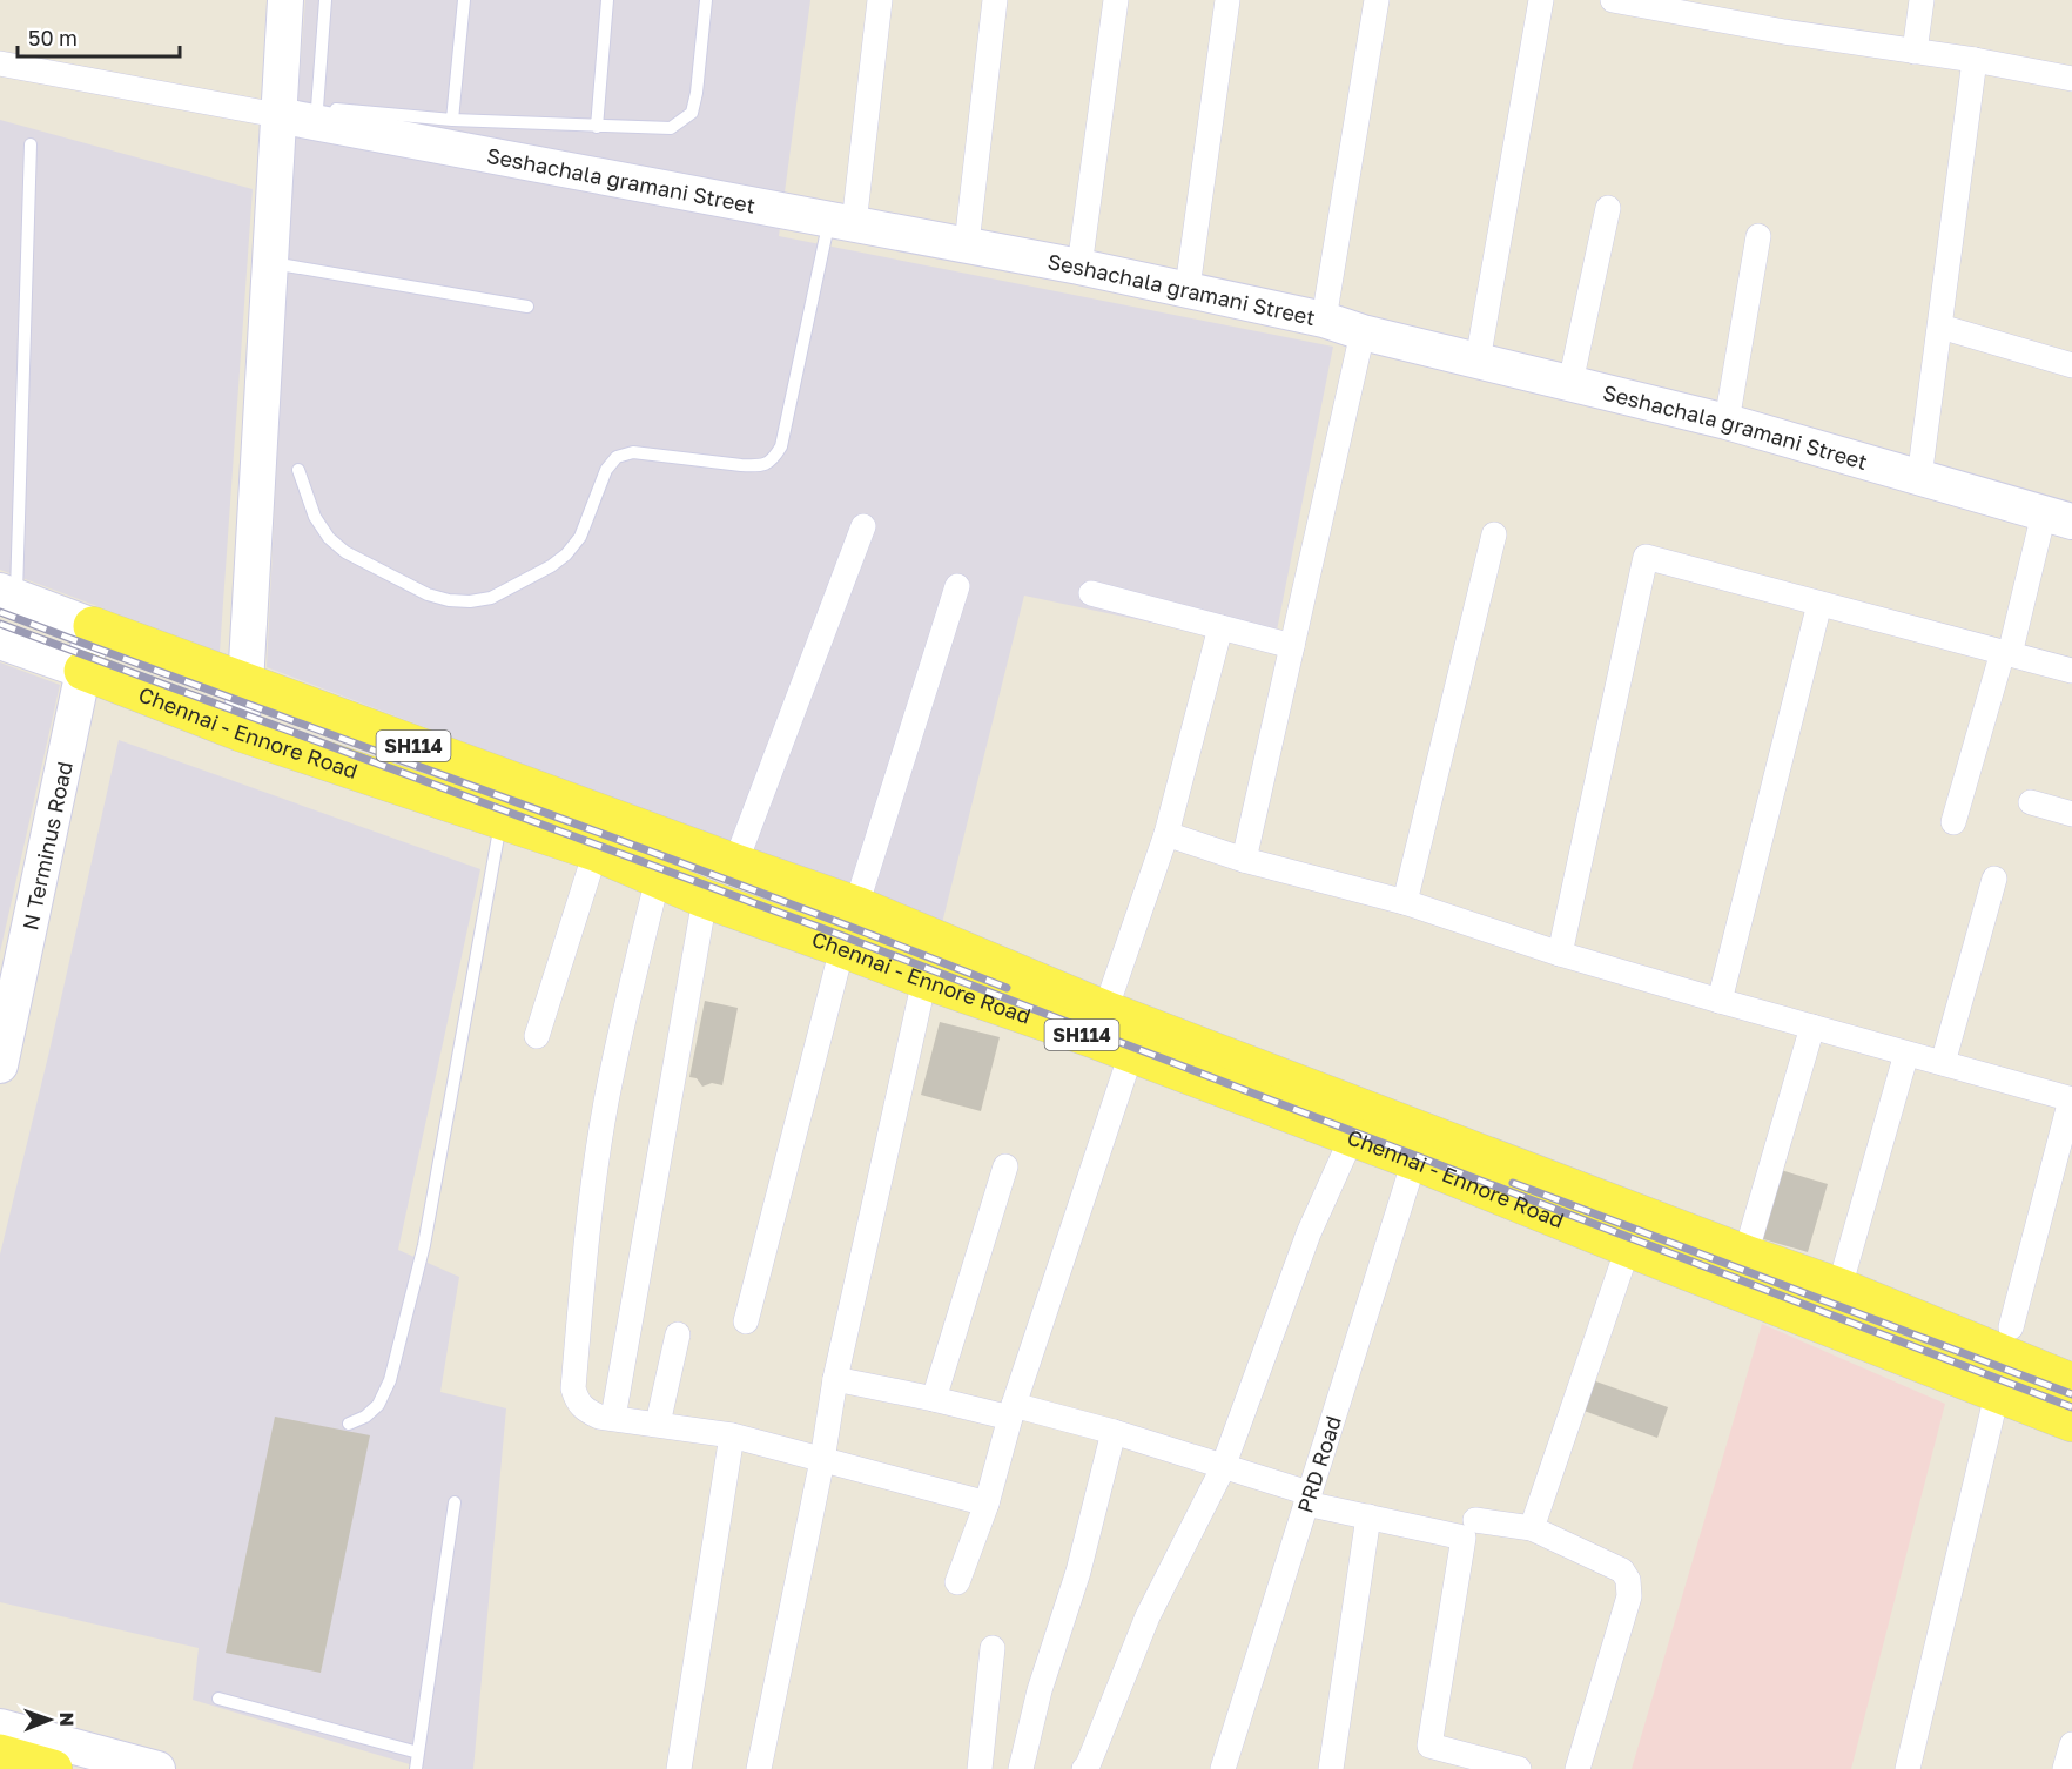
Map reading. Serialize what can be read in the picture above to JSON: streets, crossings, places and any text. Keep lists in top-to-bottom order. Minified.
{"streets":{"main road":["Chennai - Ennore Road","SH114"],"street":["Seshachala gramani Street","N Terminus Road","PRD Road"]},"crossings":[["Chennai - Ennore Road","N Terminus Road"],["Chennai - Ennore Road","PRD Road"]],"scale_bar":"50 m","north":"right"}
